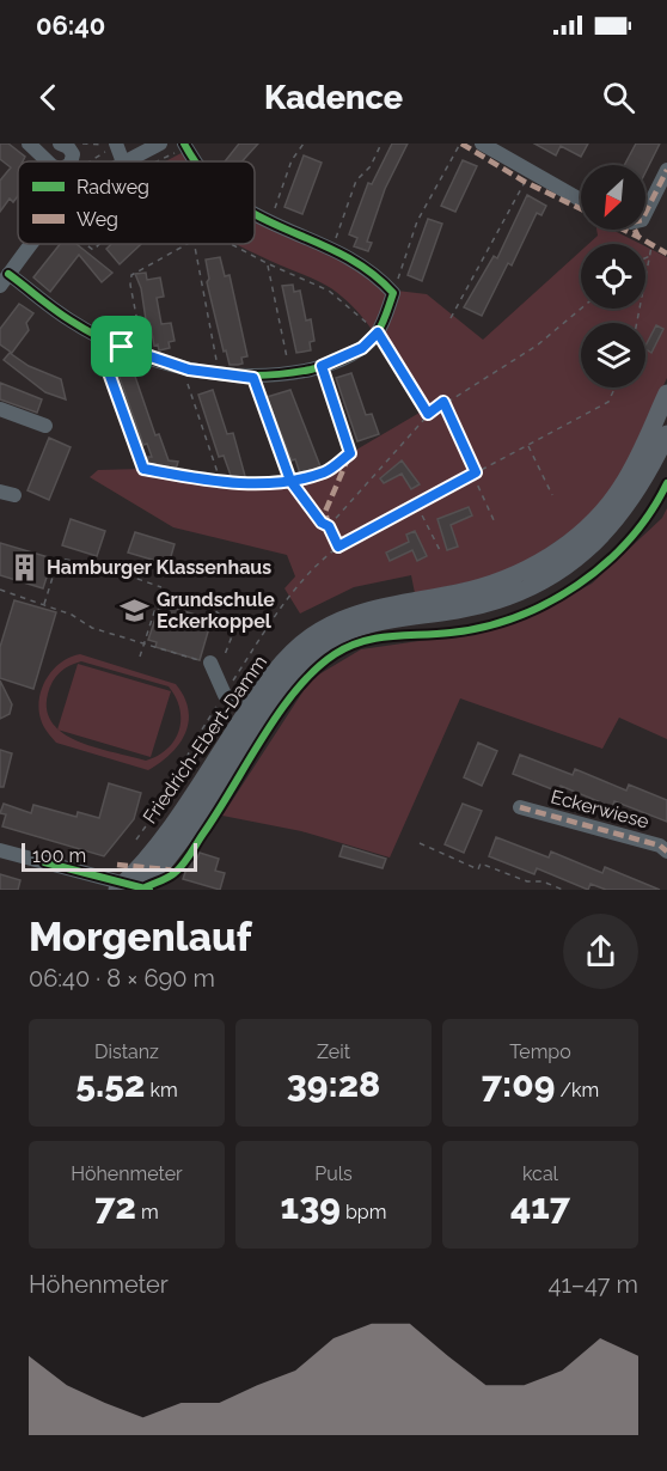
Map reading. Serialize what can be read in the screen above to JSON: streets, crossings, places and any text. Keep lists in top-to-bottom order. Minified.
{"streets":{"main road":["Friedrich-Ebert-Damm"],"street":["Eckerwiese"]},"places":{"building":["Hamburger Klassenhaus"],"school or university":["Grundschule Eckerkoppel"]},"legend":["Radweg","Weg"],"scale_bar":"100 m","north":"bottom left","page":{"status":"06:40","header":"Kadence","scale":"100 m","heading":["Morgenlauf","06:40 · 8 × 690 m"],"stats":[["Distanz","5.52 km"],["Zeit","39:28"],["Tempo","7:09 /km"],["Höhenmeter","72 m"],["Puls","139 bpm"],["kcal","417"]],"chart":["Höhenmeter","41–47 m"]}}
